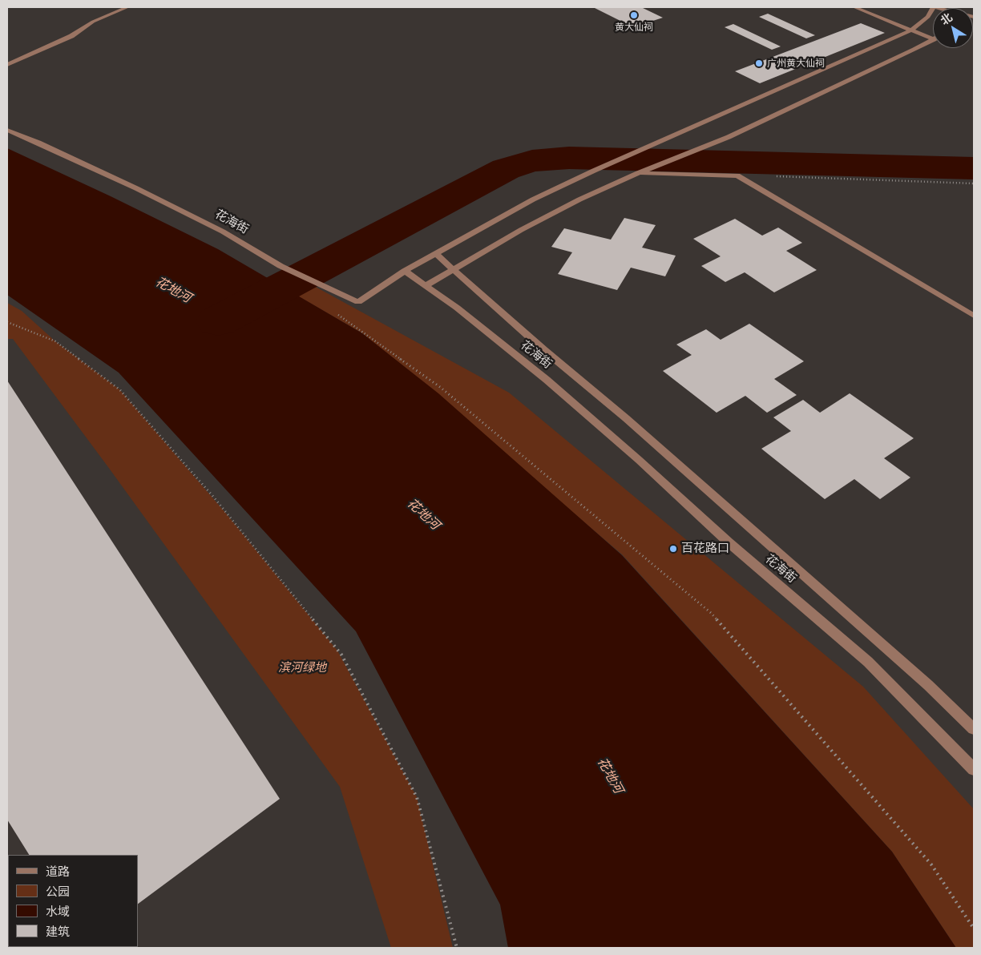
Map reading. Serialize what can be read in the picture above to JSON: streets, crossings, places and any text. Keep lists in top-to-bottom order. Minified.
{"streets":{"street":["花海街"]},"water":["花地河"],"parks":["滨河绿地"],"places":["黄大仙祠","广州黄大仙祠","百花路口"],"legend":["道路","公园","水域","建筑"],"north":"top left"}
